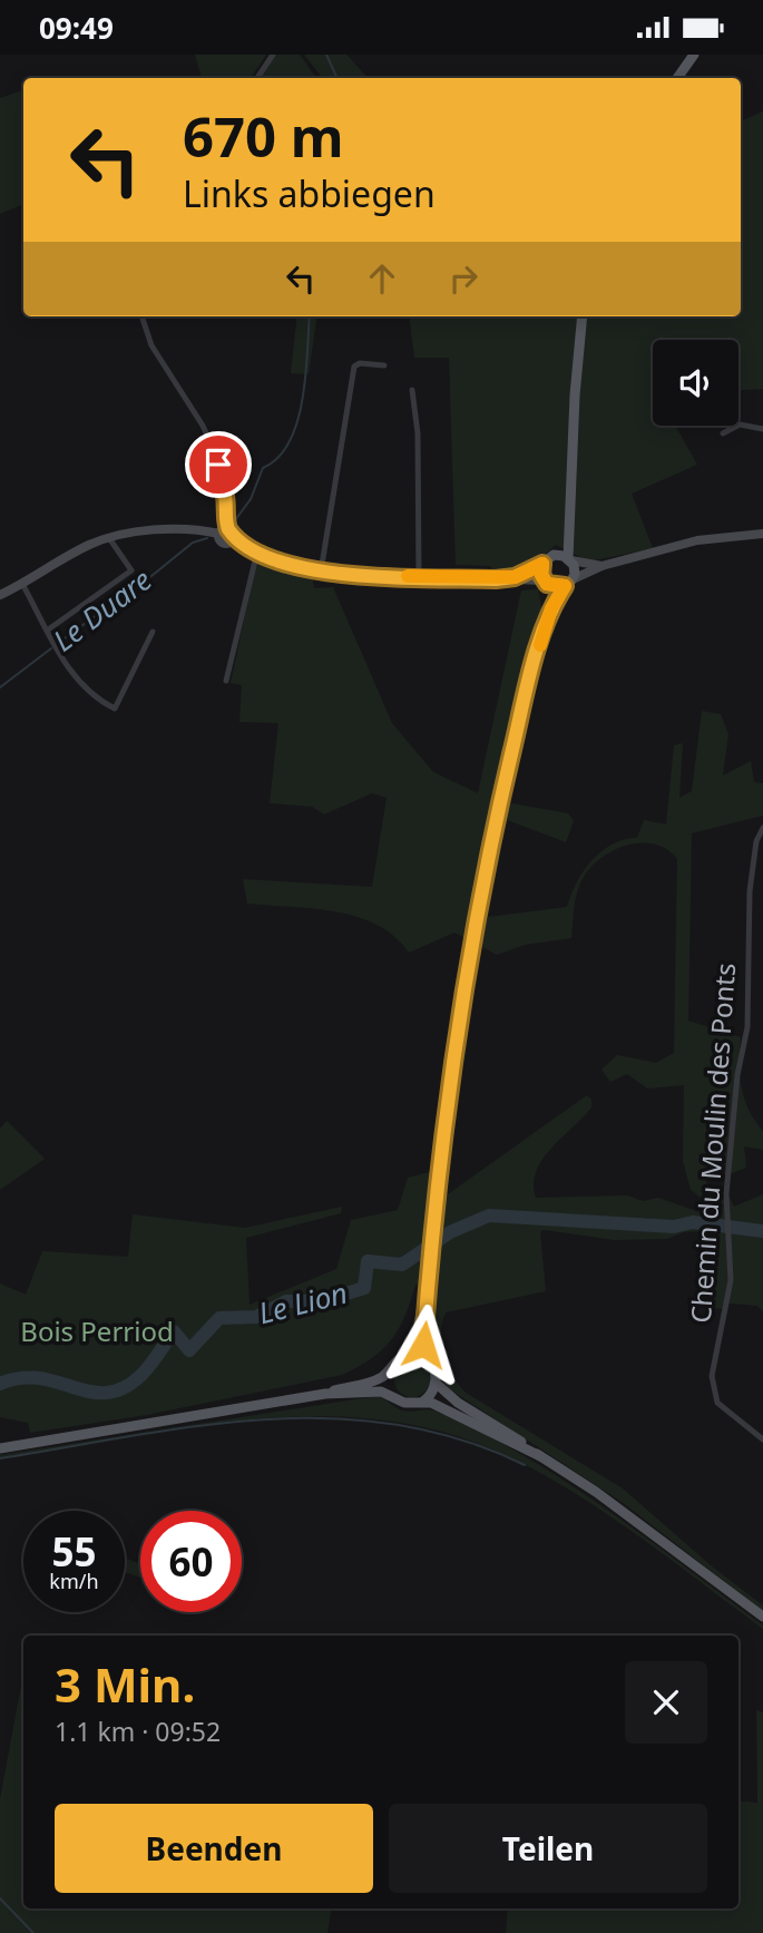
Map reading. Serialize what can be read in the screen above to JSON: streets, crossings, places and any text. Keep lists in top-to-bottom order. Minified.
{"streets":{"street":["Chemin du Moulin des Ponts"]},"water":["Le Duare","Le Lion"],"parks":["Bois Perriod"],"page":{"status":"09:49","turn":["670 m","Links abbiegen"],"speed":"55 km/h","limit":"60","heading":["3 Min.","1.1 km · 09:52"],"buttons":["Beenden","Teilen"]}}
